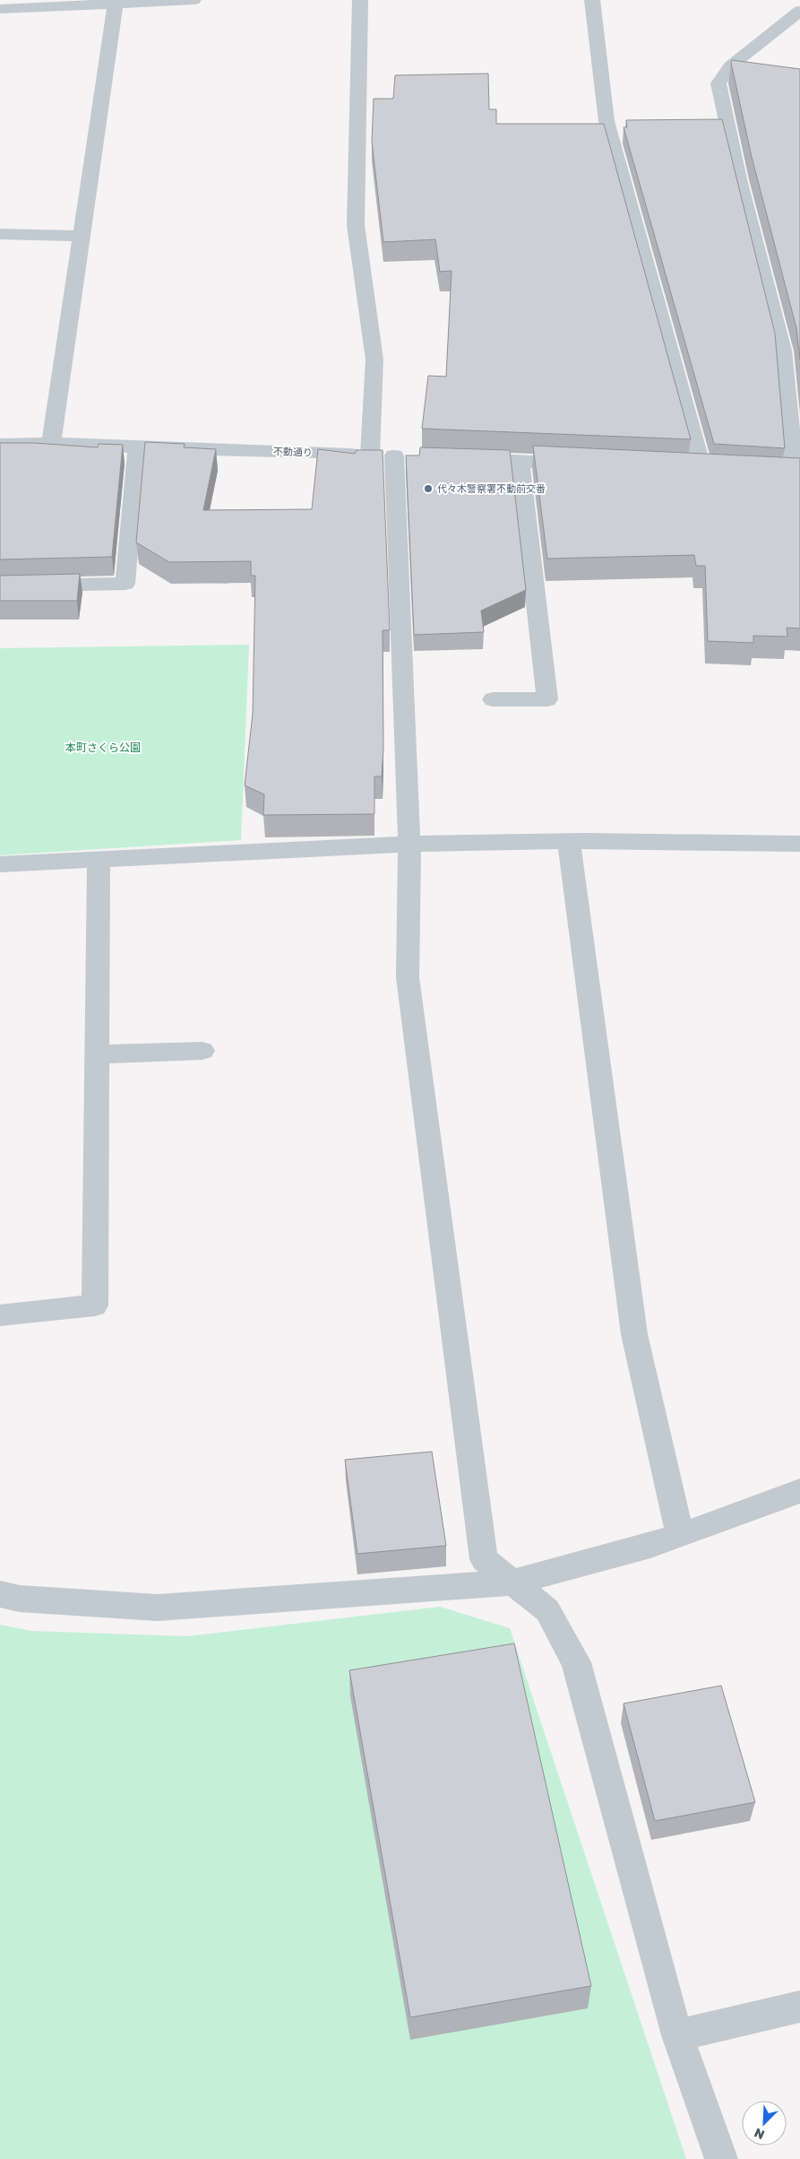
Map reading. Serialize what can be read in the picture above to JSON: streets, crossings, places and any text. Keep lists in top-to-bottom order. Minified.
{"streets":{"street":["不動通り"]},"parks":["本町さくら公園"],"places":["代々木警察署不動前交番"],"north":"bottom left"}
